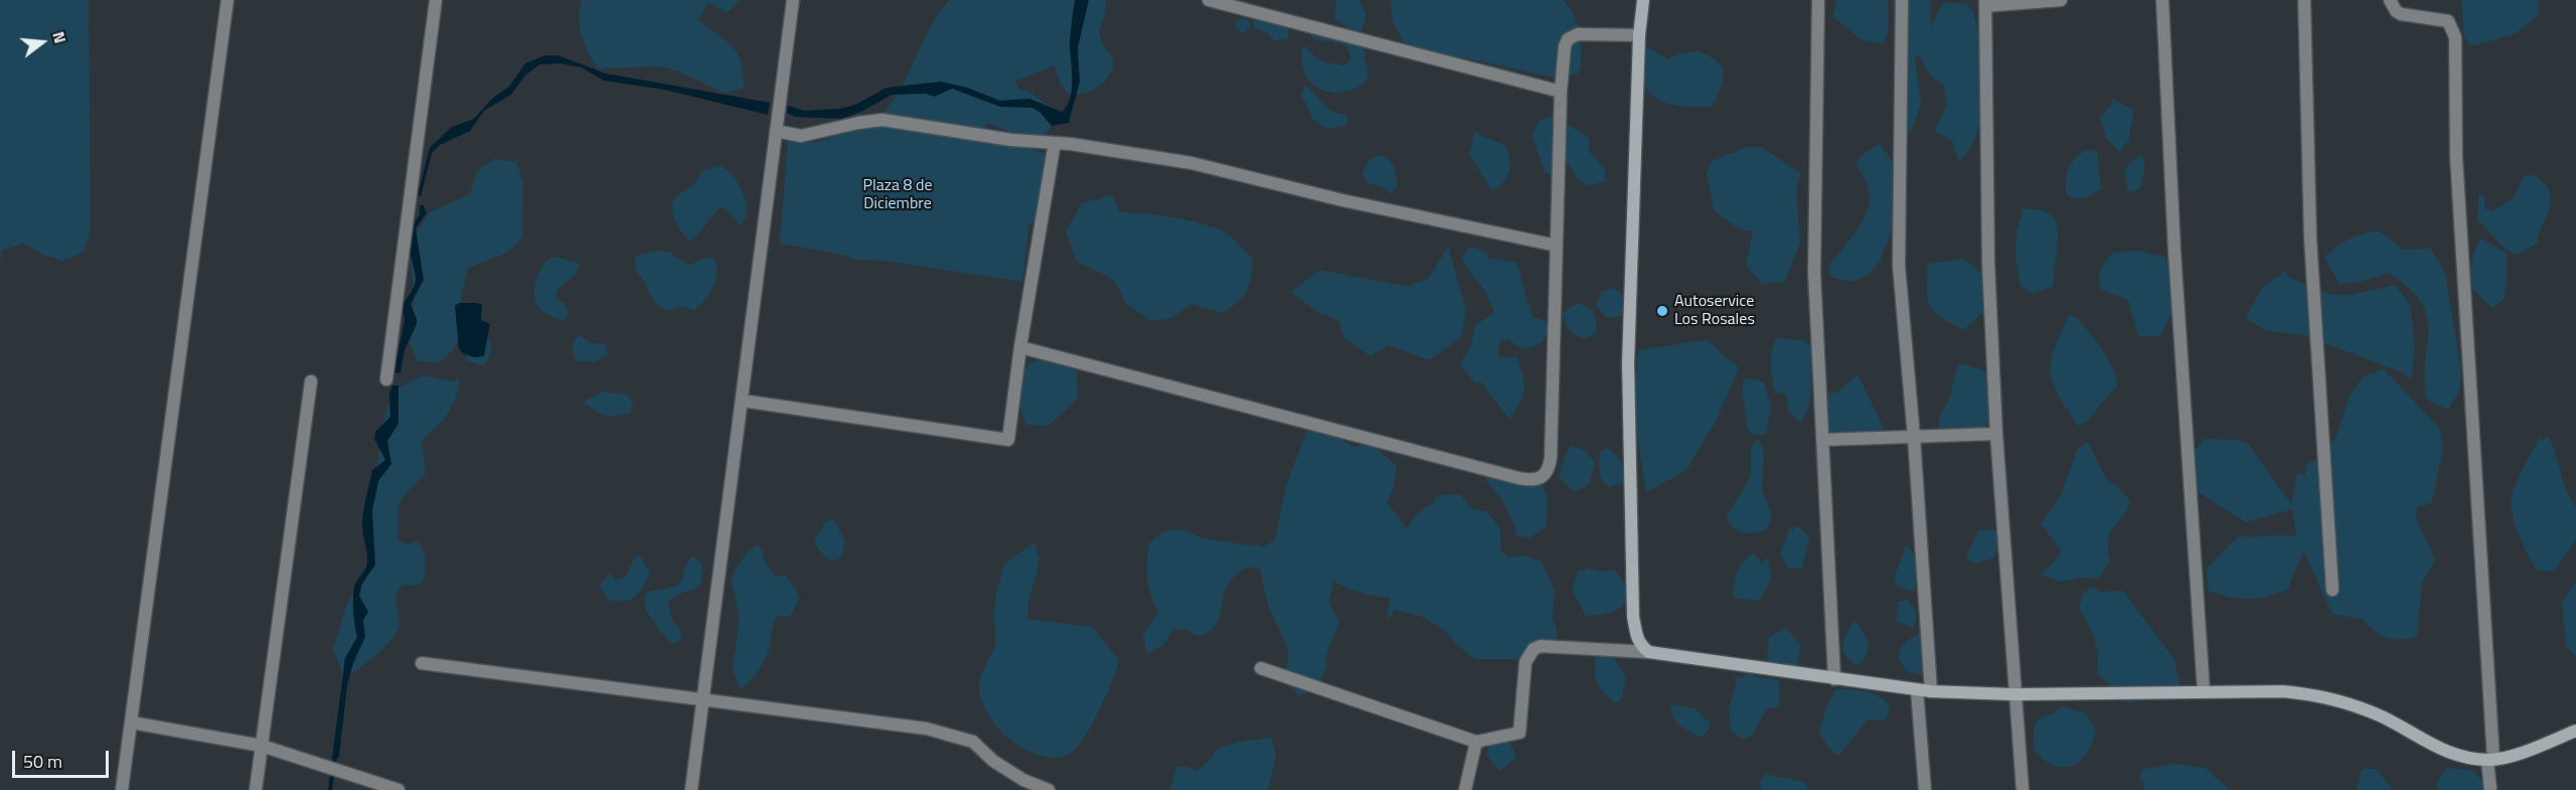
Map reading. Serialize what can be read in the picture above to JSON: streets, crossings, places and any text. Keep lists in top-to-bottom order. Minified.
{"parks":["Plaza 8 de Diciembre"],"places":["Autoservice Los Rosales"],"scale_bar":"50 m","north":"right"}
